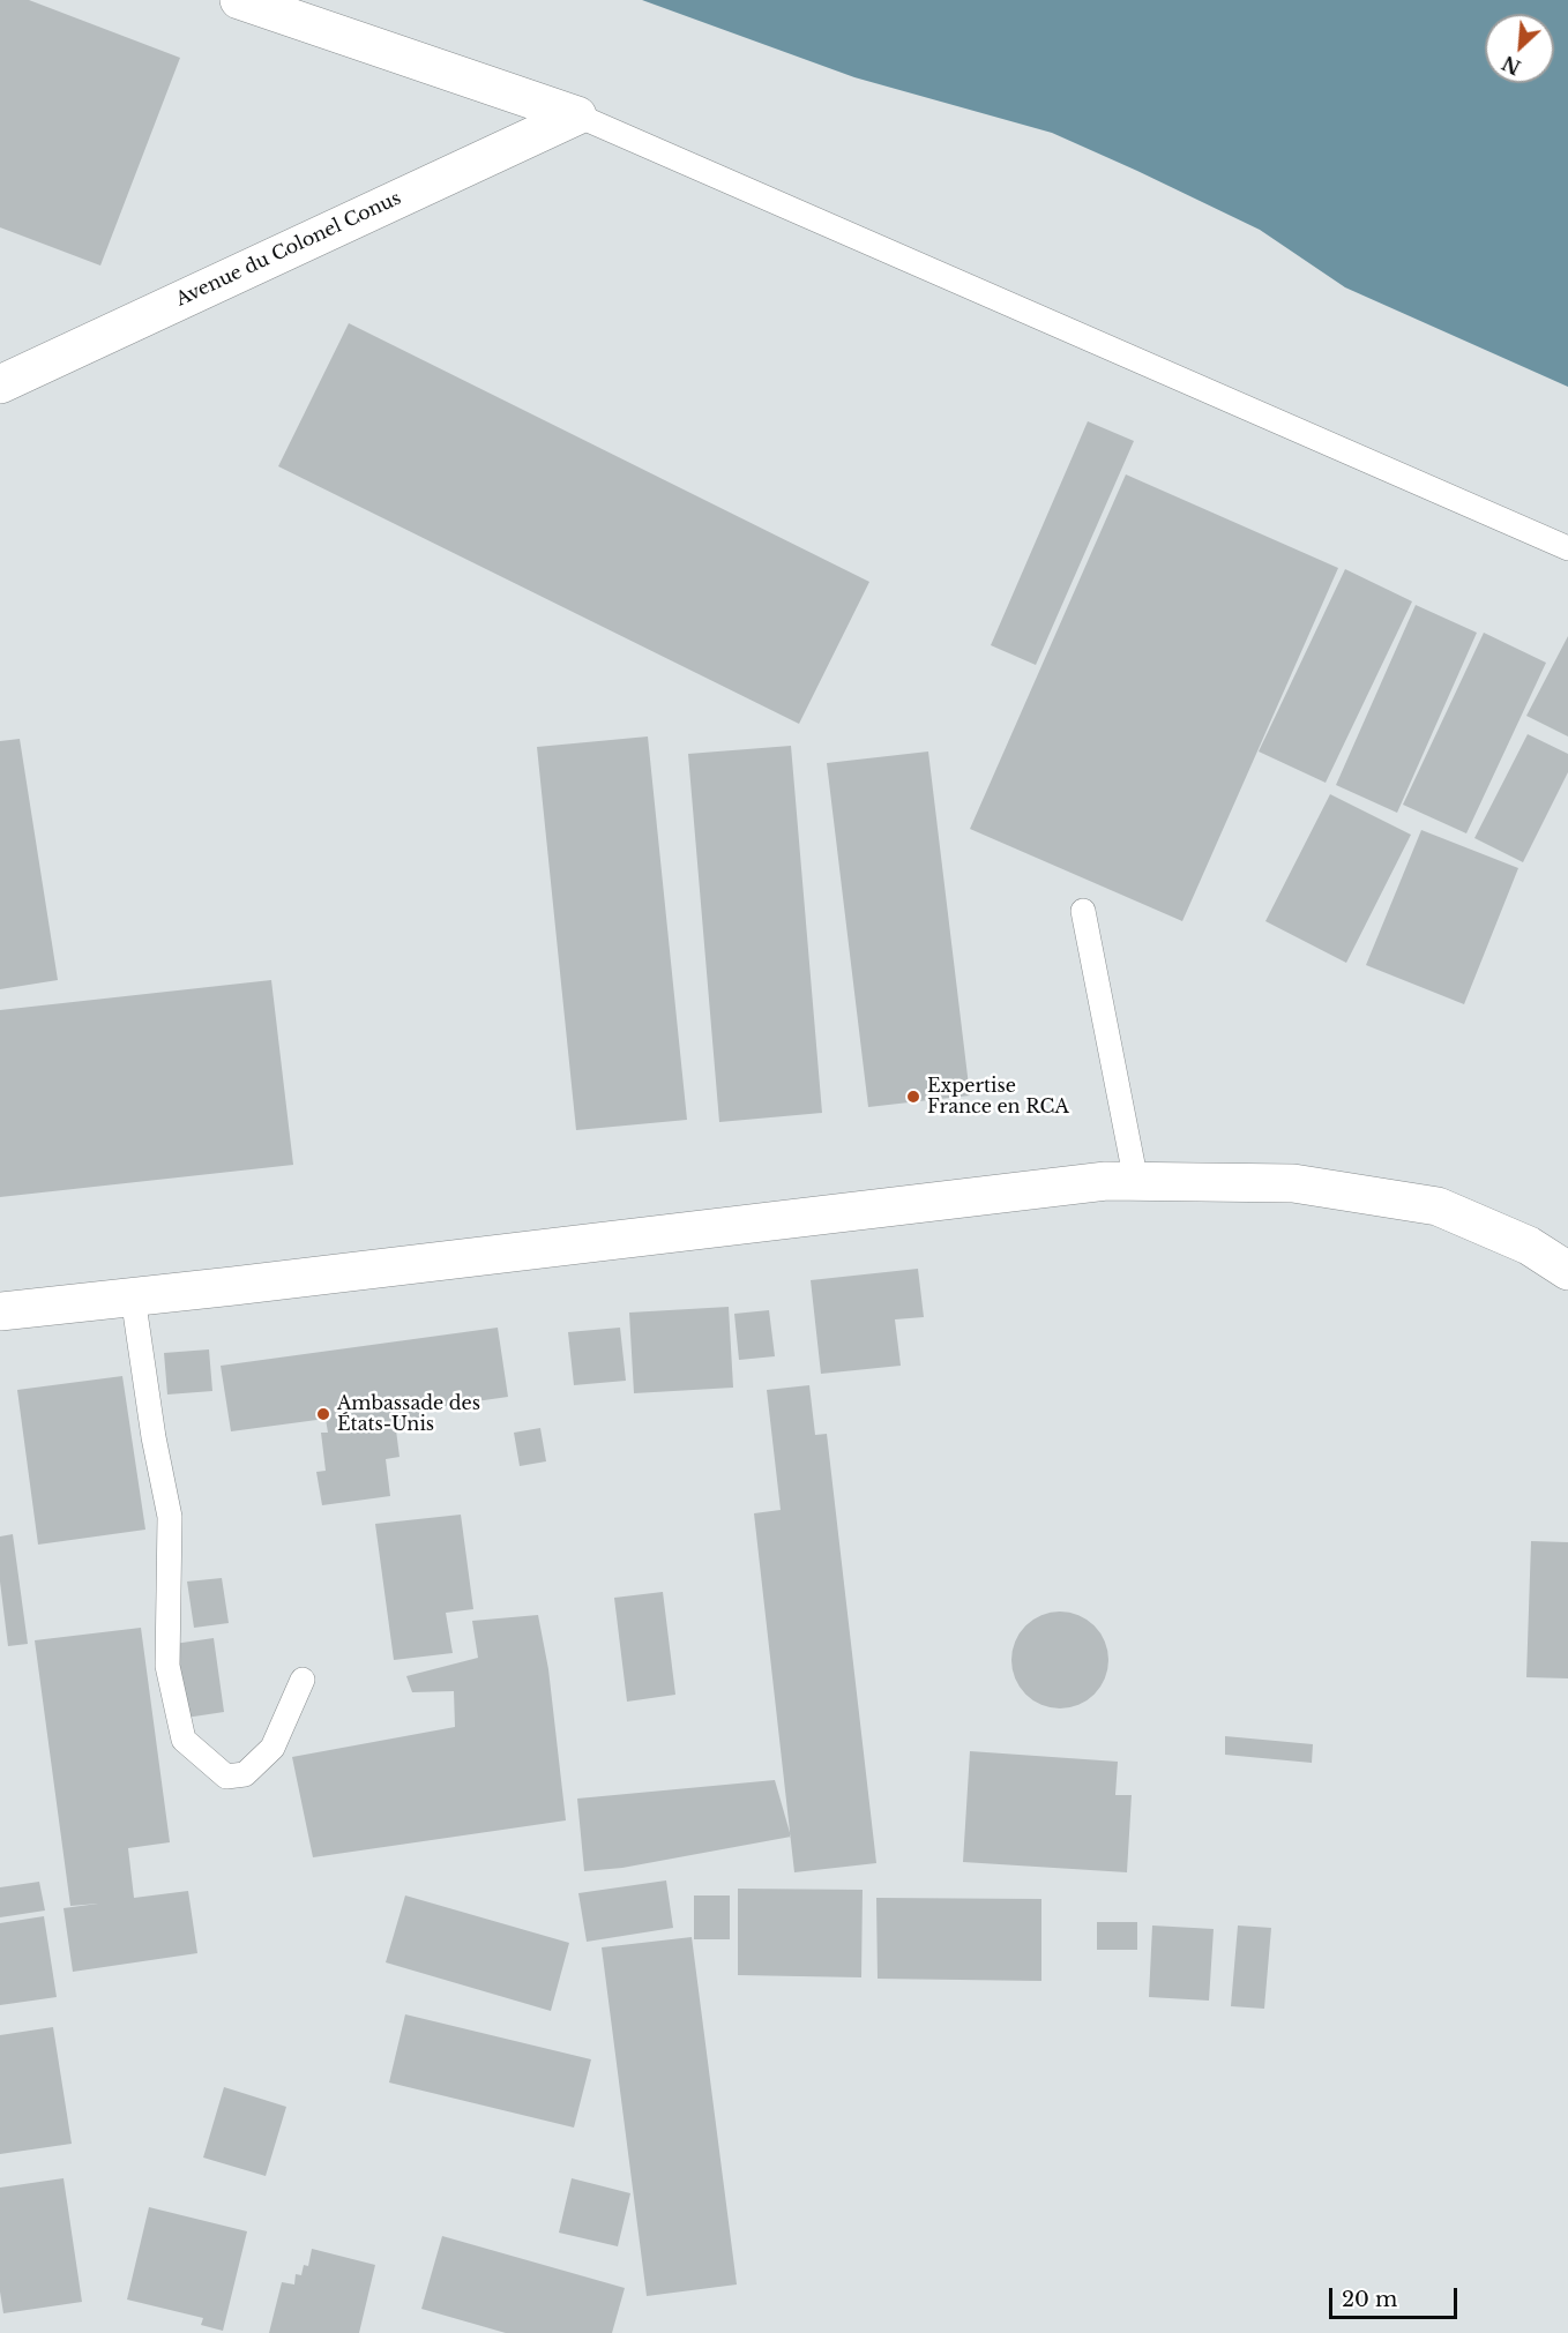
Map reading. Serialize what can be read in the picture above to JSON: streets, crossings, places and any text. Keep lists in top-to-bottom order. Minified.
{"streets":{"main road":["Avenue du Colonel Conus"]},"places":["Expertise France en RCA","Ambassade des États-Unis"],"scale_bar":"20 m","north":"bottom left"}
